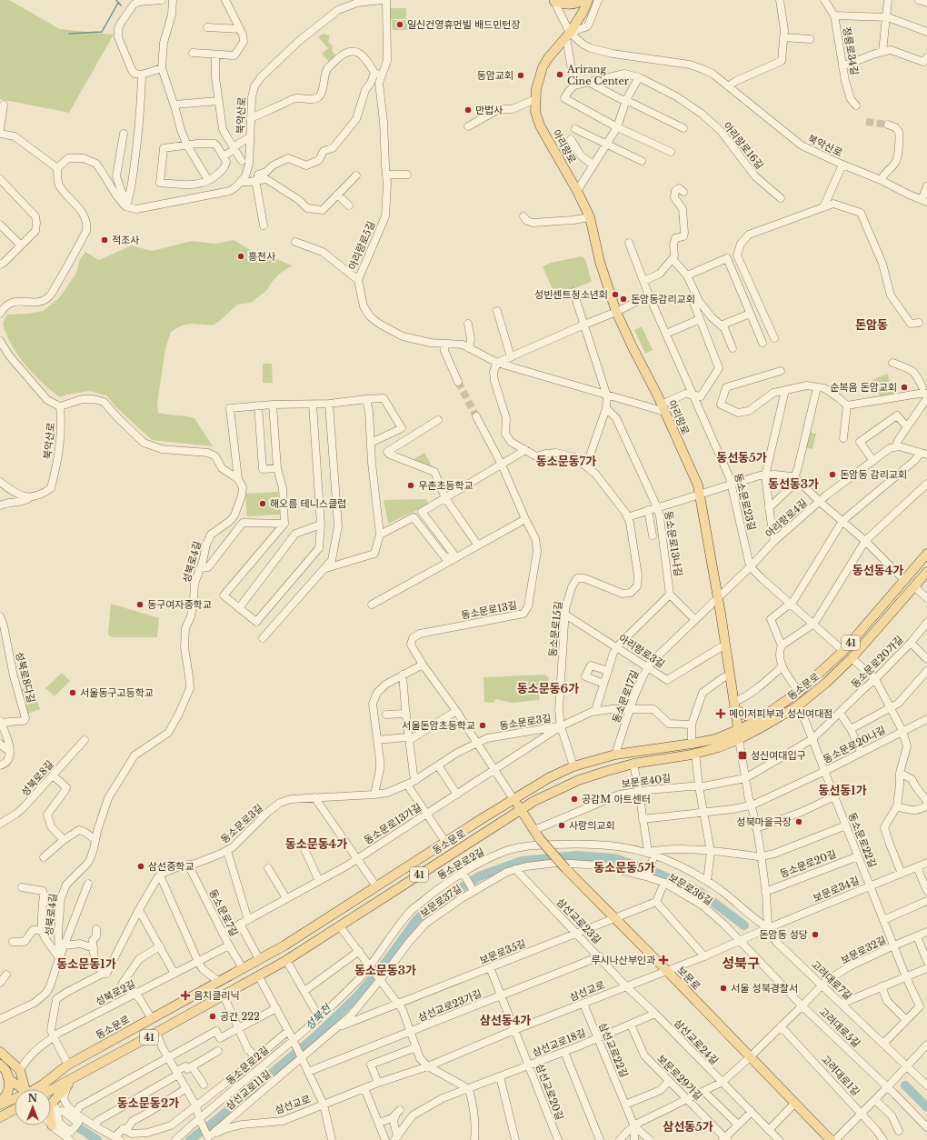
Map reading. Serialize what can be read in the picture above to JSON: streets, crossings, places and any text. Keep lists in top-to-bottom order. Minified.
{"streets":{"main road":["아리랑로","41","동소문로","보문로"],"street":["정릉로34길","북악산로","아리랑로16길","아리랑로5길","동소문로23길","아리랑로4길","동소문로13나길","성북로4길","동소문로13길","동소문로15길","아리랑로3길","동소문로20가길","성북로8다길","동소문로17길","동소문로3길","동소문로20나길","성북로8길","보문로40길","동소문로13가길","동소문로22길","동소문로2길","동소문로20길","보문로36길","보문로34길","보문로37길","동소문로7길","삼선교로23길","보문로32길","보문로35길","고려대로7길","삼선교로","성북로2길","삼선교로23가길","고려대로5길","삼선교로24길","삼선교로18길","삼선교로22길","고려대로1길","보문로29가길","삼선교로11길","삼선교로20길"]},"crossings":[["북악산로","아리랑로"],["아리랑로","아리랑로5길"],["아리랑로","아리랑로4길"],["아리랑로","아리랑로3길"],["아리랑로","동소문로"],["아리랑로","동소문로17길"],["아리랑로5길","동소문로15길"],["동소문로23길","아리랑로4길"],["동소문로23길","동소문로"],["아리랑로4길","동소문로17길"],["동소문로13길","동소문로"],["동소문로13길","동소문로3길"],["동소문로13길","동소문로13가길"],["동소문로15길","아리랑로3길"],["동소문로15길","동소문로"],["동소문로15길","동소문로3길"],["아리랑로3길","동소문로17길"],["동소문로20가길","보문로40길"],["동소문로20가길","동소문로22길"],["동소문로","동소문로17길"],["동소문로","동소문로22길"],["동소문로","동소문로7길"],["동소문로3길","동소문로7길"],["동소문로20나길","동소문로22길"],["보문로40길","보문로"],["동소문로13가길","동소문로7길"],["동소문로22길","동소문로20길"],["동소문로22길","보문로34길"],["동소문로22길","보문로32길"],["동소문로2길","보문로34길"],["동소문로2길","고려대로7길"],["보문로36길","보문로34길"],["보문로36길","보문로37길"],["보문로36길","고려대로5길"],["보문로34길","고려대로7길"],["보문로34길","고려대로5길"],["보문로37길","삼선교로23길"],["보문로37길","보문로35길"],["보문로37길","삼선교로11길"],["동소문로7길","성북로2길"],["삼선교로23길","보문로35길"],["삼선교로23길","삼선교로"],["삼선교로23길","삼선교로23가길"],["삼선교로23길","삼선교로24길"],["보문로32길","고려대로7길"],["보문로32길","고려대로5길"],["보문로35길","보문로"],["보문로","삼선교로"],["삼선교로","삼선교로24길"],["삼선교로","삼선교로22길"],["삼선교로","삼선교로11길"],["삼선교로","삼선교로20길"],["삼선교로24길","삼선교로18길"],["삼선교로18길","삼선교로22길"],["삼선교로18길","보문로29가길"],["삼선교로18길","삼선교로20길"]],"districts":["돈암동","동선동5가","동소문동7가","동선동3가","동선동4가","동소문동6가","동선동1가","동소문동4가","동소문동5가","동소문동1가","성북구","동소문동3가","삼선동4가","동소문동2가","삼선동5가"],"water":["성북천"],"places":{"other":["일신건영휴먼빌 배드민턴장","Arirang Cine Center","동암교회","만법사","적조사","흥천사","성빈센트청소년회","돈암동감리교회","순복음 돈암교회","돈암동 감리교회","우촌초등학교","해오름 테니스클럽","동구여자중학교","서울동구고등학교","서울돈암초등학교","공감M 아트센터","성북마을극장","사랑의교회","삼선중학교","돈암동 성당","서울 성북경찰서","공간 222"],"health":["메이저피부과 성신여대점","루시나산부인과","음치클리닉"],"transit":["성신여대입구"]},"north":"top"}
